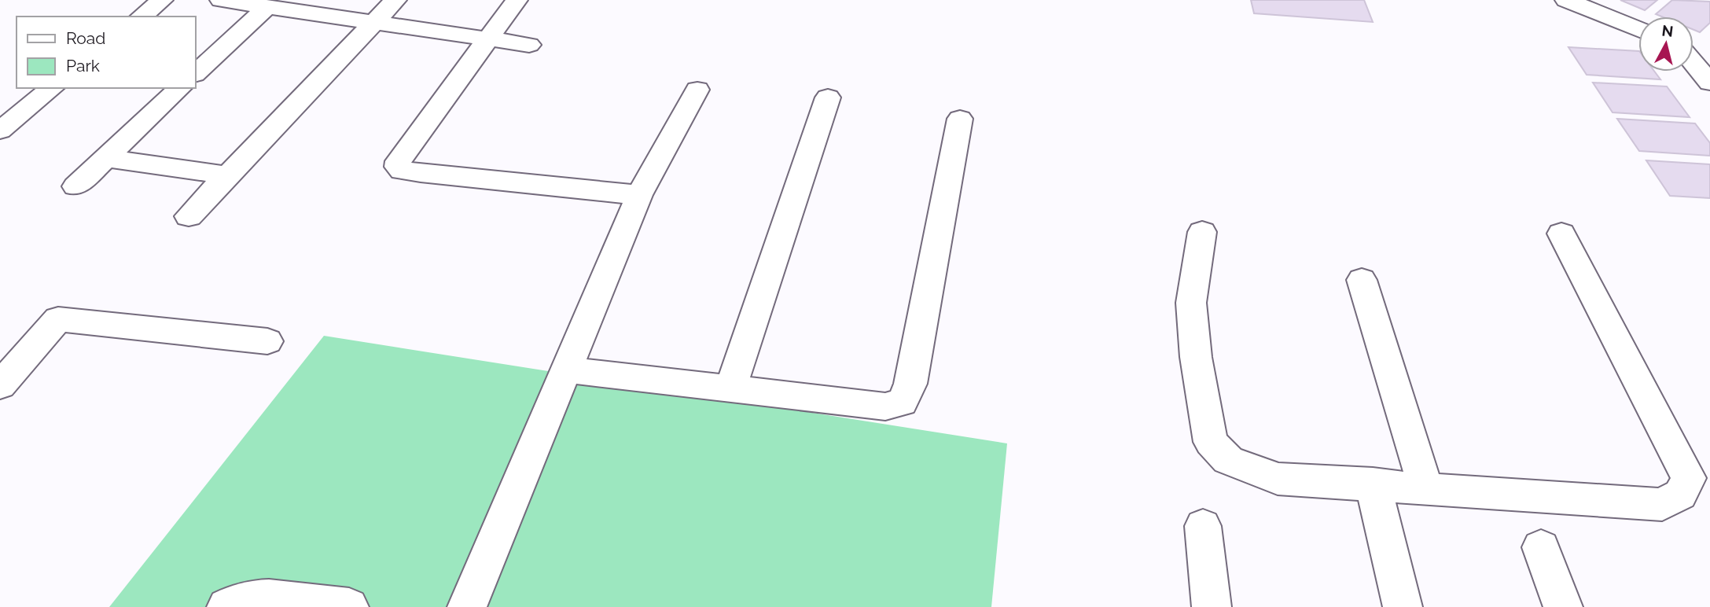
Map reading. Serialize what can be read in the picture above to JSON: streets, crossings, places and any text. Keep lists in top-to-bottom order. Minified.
{"legend":["Road","Park"],"north":"top"}
